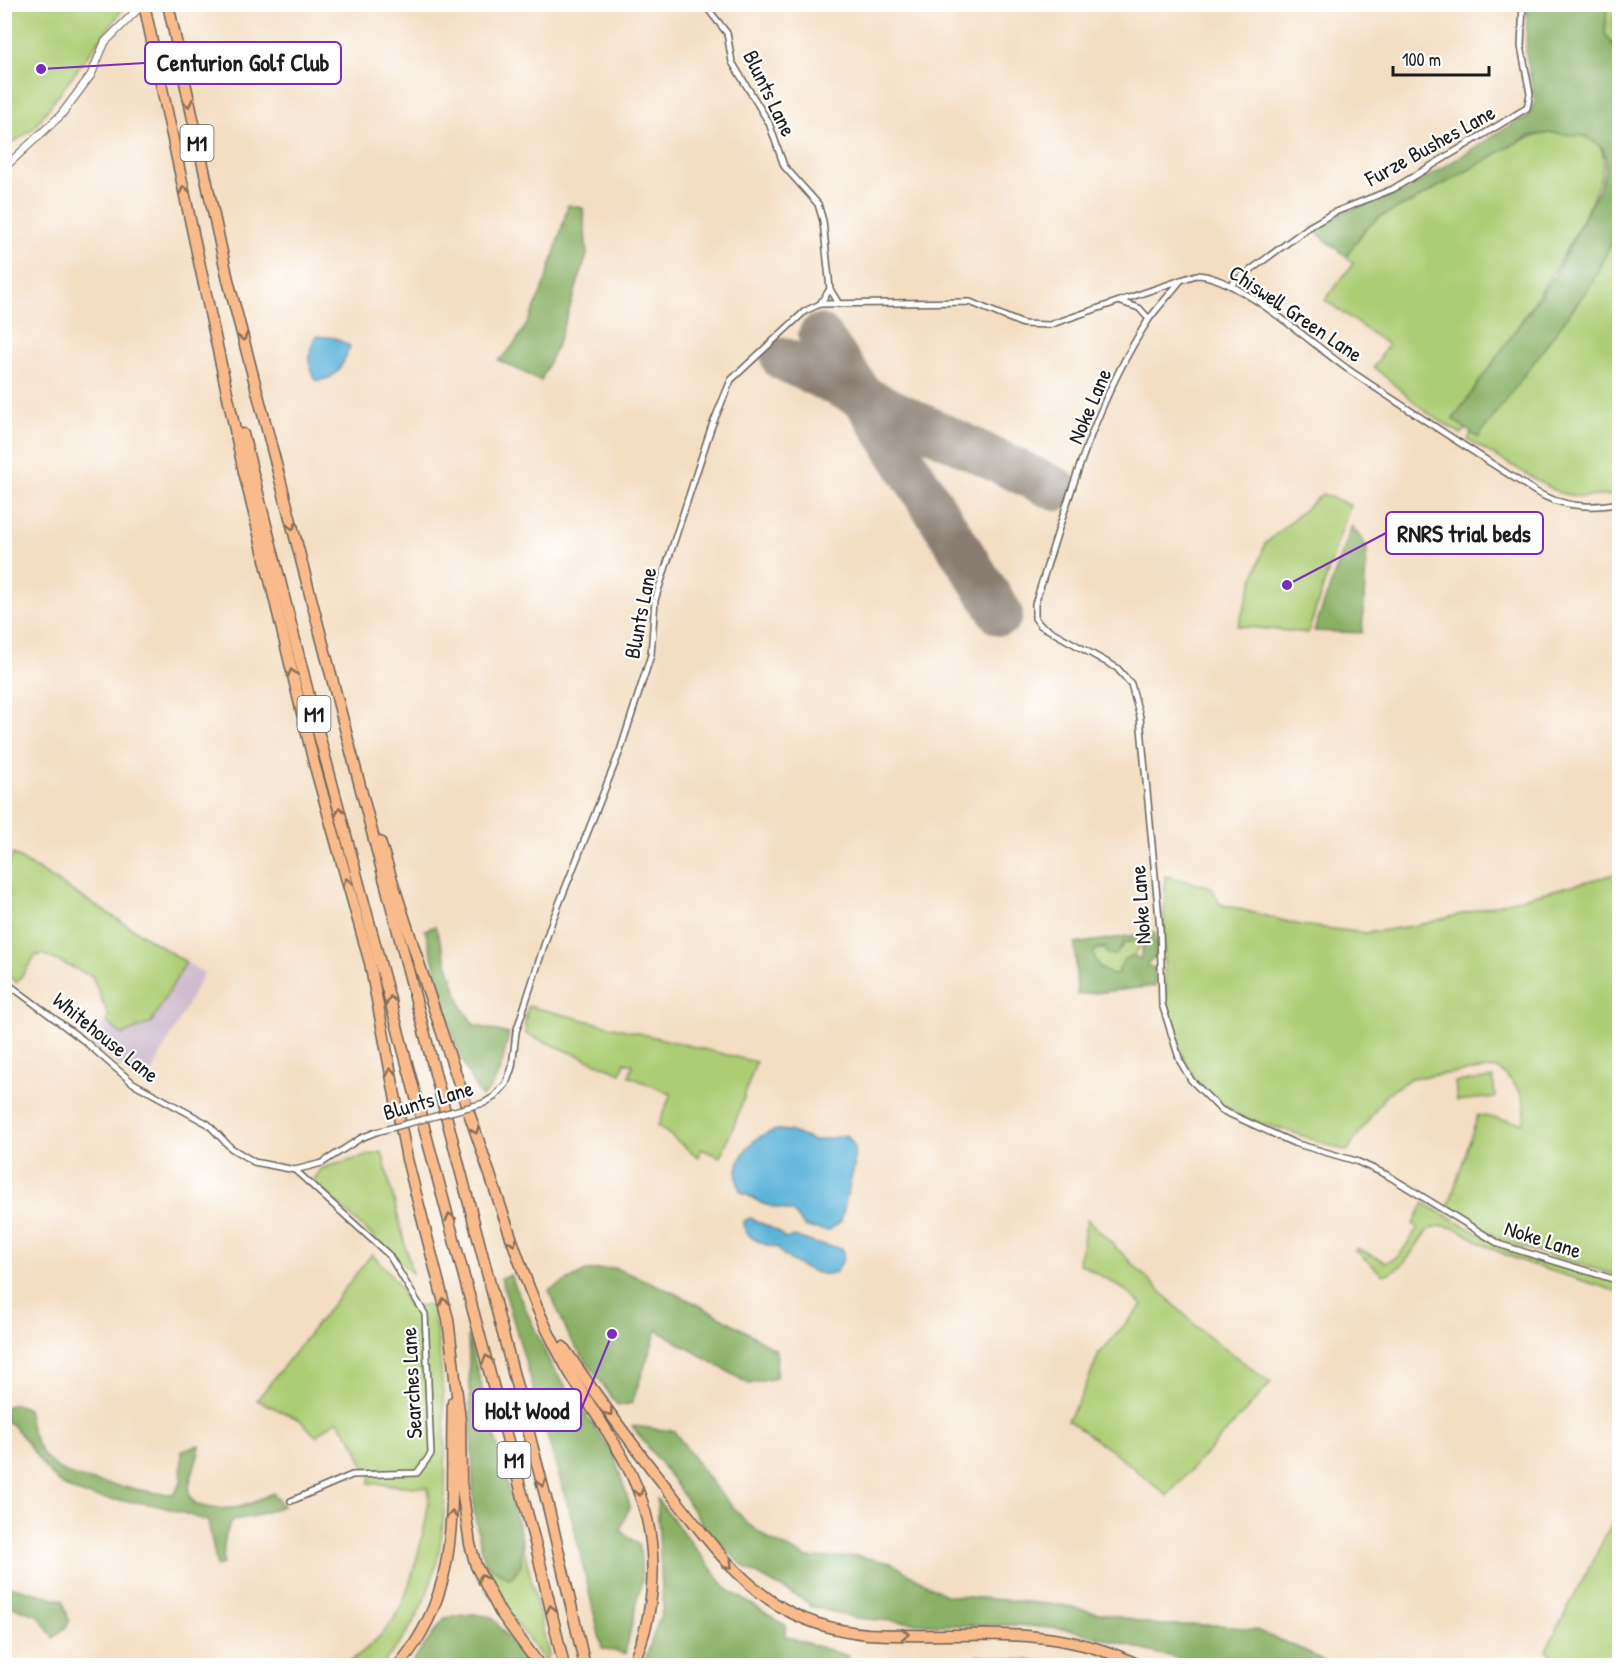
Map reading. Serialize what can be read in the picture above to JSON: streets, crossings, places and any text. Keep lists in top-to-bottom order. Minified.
{"streets":{"highway":["M1"],"street":["Blunts Lane","Furze Bushes Lane","Chiswell Green Lane","Noke Lane","Whitehouse Lane","Searches Lane"]},"crossings":[["Blunts Lane","Chiswell Green Lane"],["Blunts Lane","Whitehouse Lane"],["Furze Bushes Lane","Chiswell Green Lane"],["Chiswell Green Lane","Noke Lane"],["Whitehouse Lane","Searches Lane"]],"places":["Centurion Golf Club","RNRS trial beds","Holt Wood"],"scale_bar":"100 m"}
